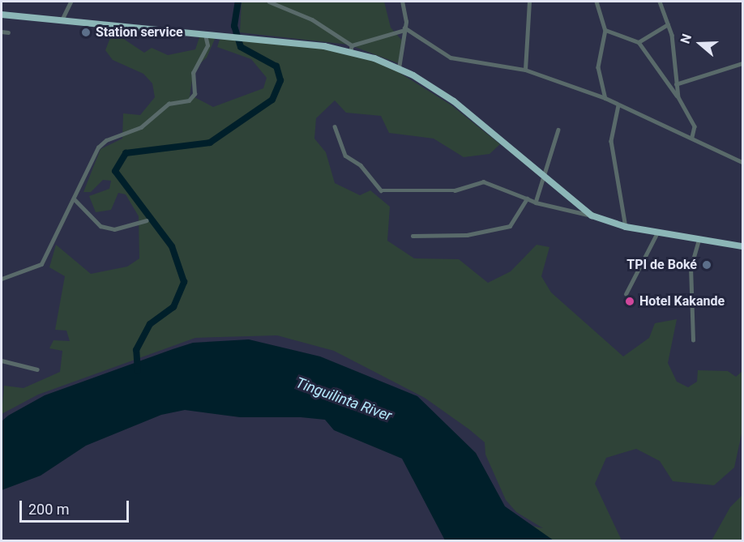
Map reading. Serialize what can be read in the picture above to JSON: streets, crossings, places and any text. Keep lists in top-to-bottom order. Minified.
{"water":["Tinguilinta River"],"places":["Station service","TPI de Boké","Hotel Kakande"],"scale_bar":"200 m","north":"left"}
